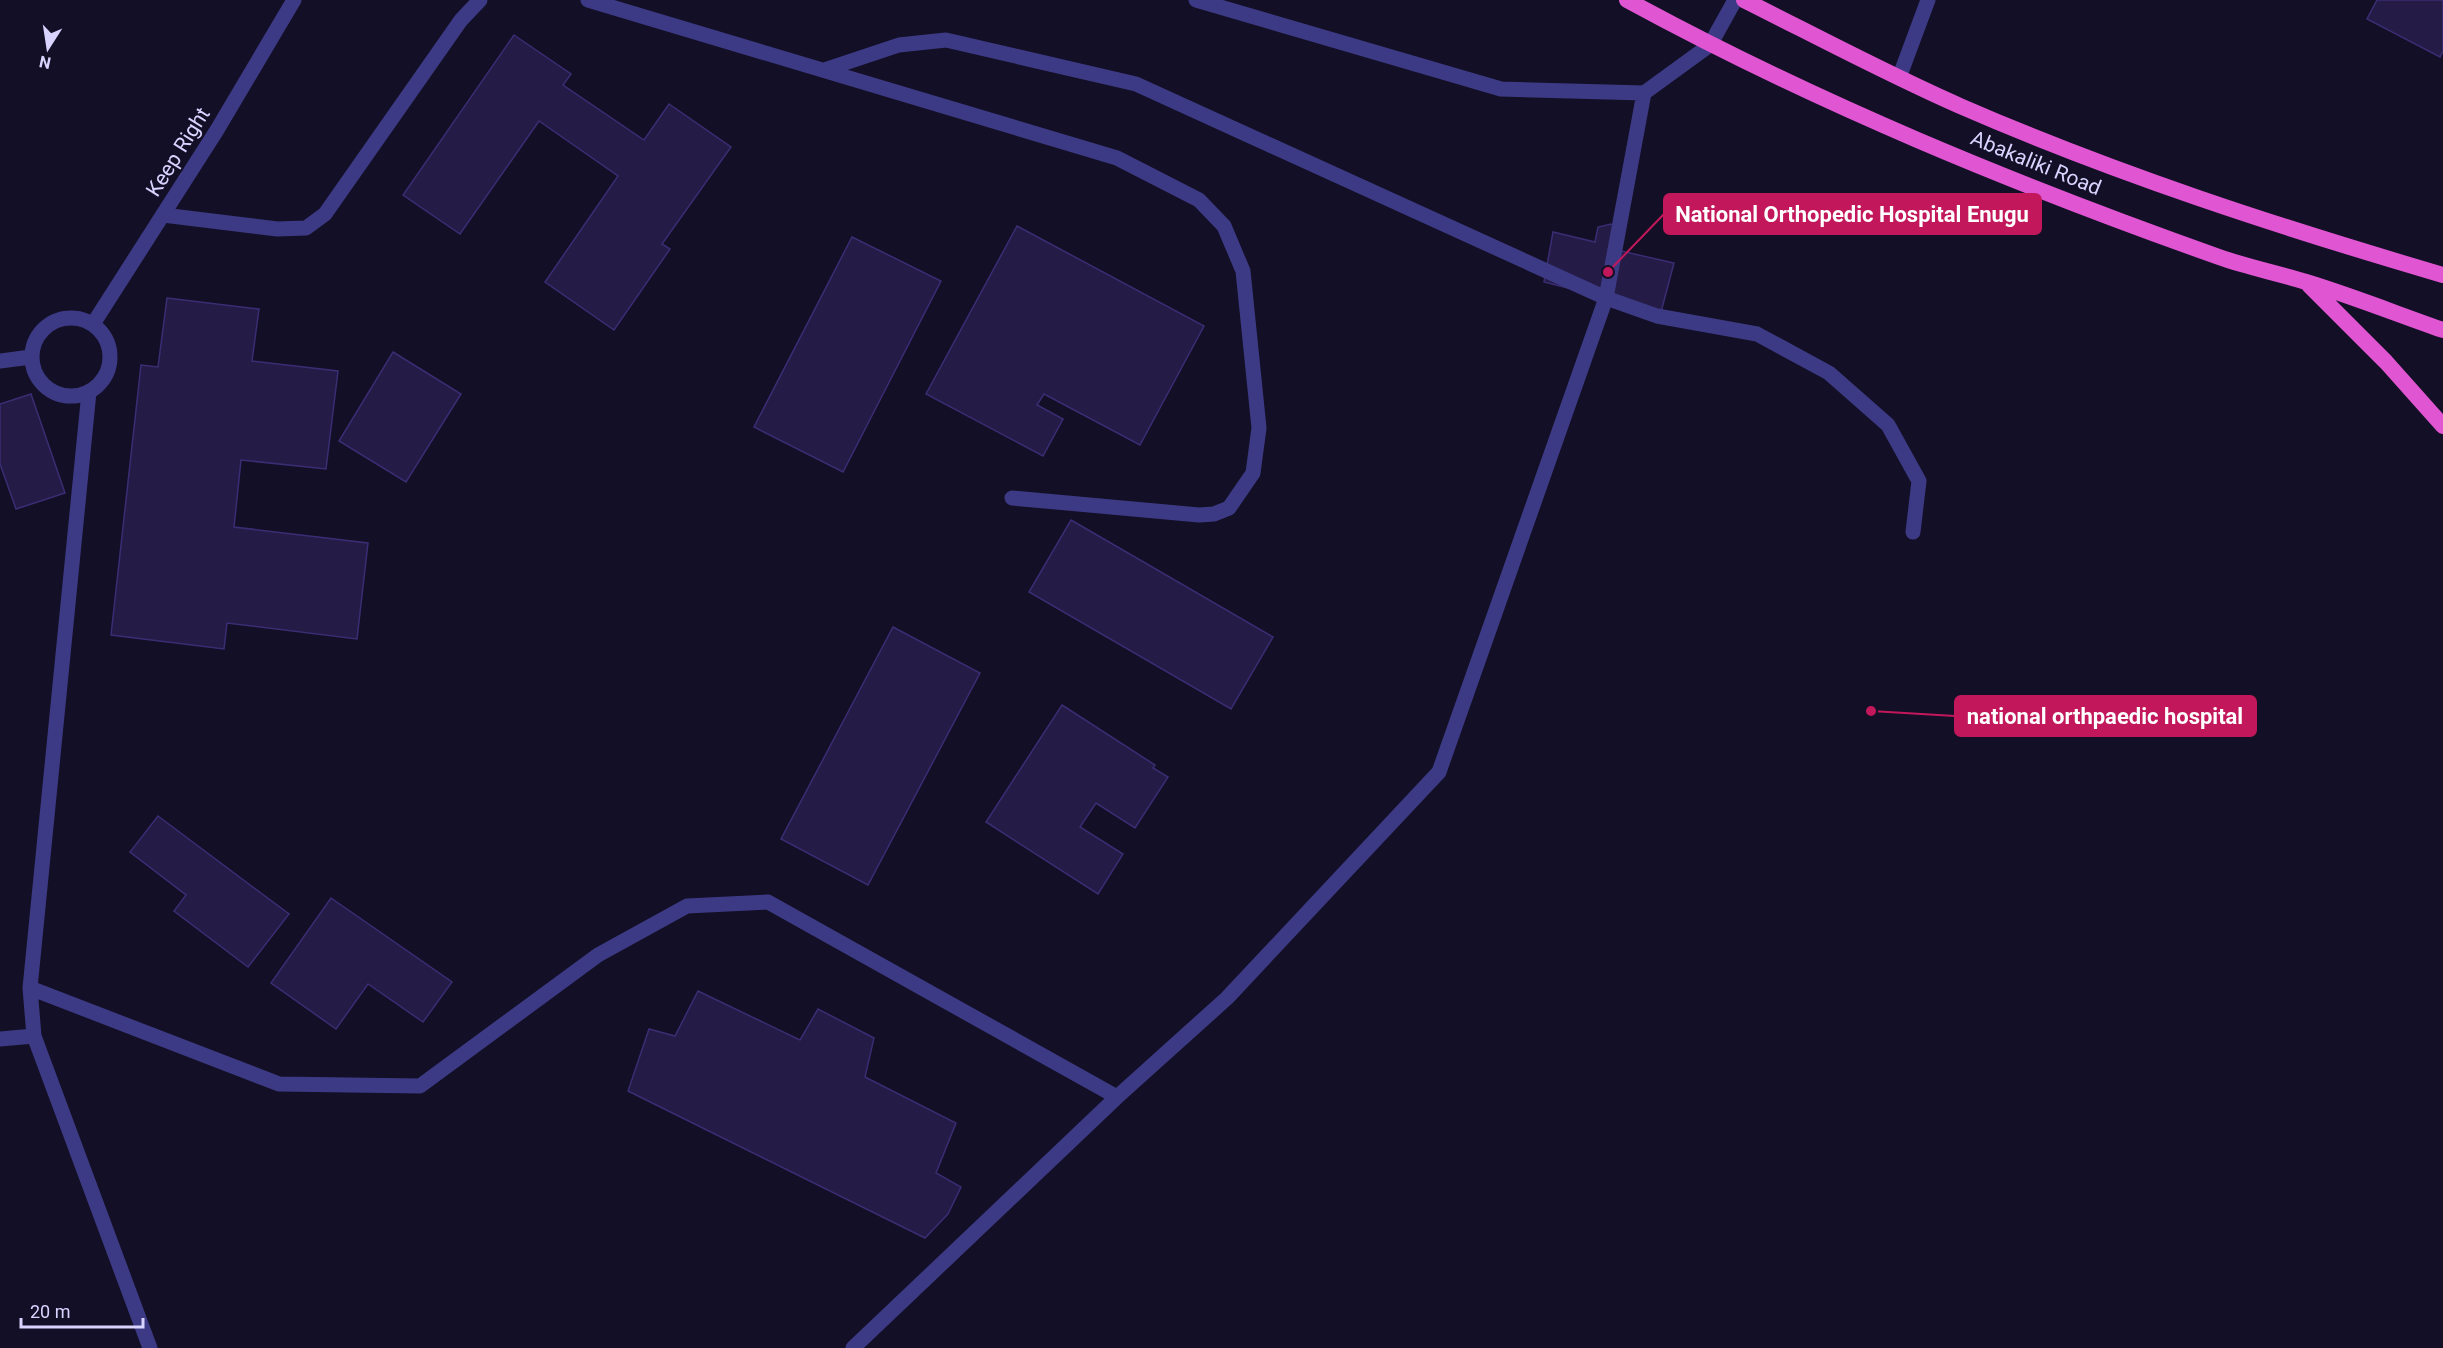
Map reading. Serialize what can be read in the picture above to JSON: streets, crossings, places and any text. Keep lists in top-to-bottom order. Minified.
{"streets":{"highway":["Abakaliki Road"],"street":["Keep Right"]},"places":["National Orthopedic Hospital Enugu","national orthpaedic hospital"],"scale_bar":"20 m","north":"bottom"}
